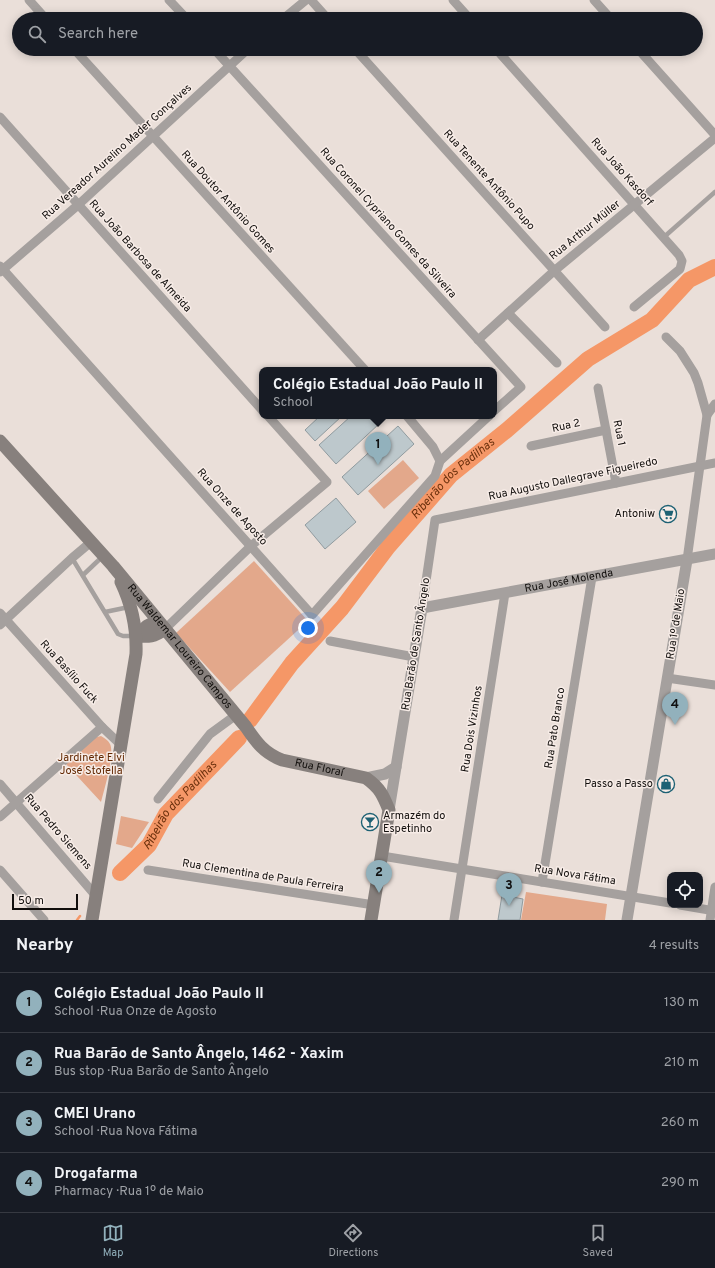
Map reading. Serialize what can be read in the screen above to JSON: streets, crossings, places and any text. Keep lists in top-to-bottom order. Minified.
{"streets":{"main road":["Rua Barão de Santo Ângelo","Rua Waldemar Loureiro Campos","Rua Floraí"],"street":["Rua Vereador Aurelino Mader Gonçalves","Rua João Kasdorf","Rua Tenente Antônio Pupo","Rua Doutor Antônio Gomes","Rua Coronel Cypriano Gomes da Silveira","Rua Arthur Müller","Rua João Barbosa de Almeida","Rua 2","Rua 1","Rua Augusto Dallegrave Figueiredo","Rua Onze de Agosto","Rua José Molenda","Rua 1º de Maio","Rua Basílio Fuck","Rua Pato Branco","Rua Dois Vizinhos","Rua Pedro Siemens","Rua Nova Fátima","Rua Clementina de Paula Ferreira"]},"crossings":[["Rua Vereador Aurelino Mader Gonçalves","Rua Doutor Antônio Gomes"],["Rua Vereador Aurelino Mader Gonçalves","Rua Coronel Cypriano Gomes da Silveira"],["Rua Vereador Aurelino Mader Gonçalves","Rua João Barbosa de Almeida"],["Rua Vereador Aurelino Mader Gonçalves","Rua Onze de Agosto"],["Rua João Kasdorf","Rua Arthur Müller"],["Rua Tenente Antônio Pupo","Rua Arthur Müller"],["Rua Coronel Cypriano Gomes da Silveira","Rua Arthur Müller"],["Rua 2","Rua 1"],["Rua 1","Rua Augusto Dallegrave Figueiredo"],["Rua Augusto Dallegrave Figueiredo","Rua 1º de Maio"],["Rua Augusto Dallegrave Figueiredo","Rua Barão de Santo Ângelo"],["Rua José Molenda","Rua 1º de Maio"],["Rua José Molenda","Rua Barão de Santo Ângelo"],["Rua José Molenda","Rua Pato Branco"],["Rua José Molenda","Rua Dois Vizinhos"],["Rua 1º de Maio","Rua Nova Fátima"],["Rua Barão de Santo Ângelo","Rua Nova Fátima"],["Rua Barão de Santo Ângelo","Rua Clementina de Paula Ferreira"],["Rua Waldemar Loureiro Campos","Rua Basílio Fuck"],["Rua Waldemar Loureiro Campos","Rua Floraí"],["Rua Waldemar Loureiro Campos","Rua Pedro Siemens"],["Rua Pato Branco","Rua Nova Fátima"],["Rua Dois Vizinhos","Rua Nova Fátima"]],"water":["Ribeirão dos Padilhas"],"parks":["Jardinete Elvi José Stofella"],"places":{"supermarket":["Antoniw"],"shop":["Passo a Passo"],"bar":["Armazém do Espetinho"]},"scale_bar":"50 m","page":{"search":"Search here","popup":["Colégio Estadual João Paulo II","School"],"pins":["1","4","2","3"],"scale":"50 m","heading":["Nearby","4 results"],"list":[{"mark":"1","name":"Colégio Estadual João Paulo II","note":"School · Rua Onze de Agosto","value":"130 m"},{"mark":"2","name":"Rua Barão de Santo Ângelo, 1462 - Xaxim","note":"Bus stop · Rua Barão de Santo Ângelo","value":"210 m"},{"mark":"3","name":"CMEI Urano","note":"School · Rua Nova Fátima","value":"260 m"},{"mark":"4","name":"Drogafarma","note":"Pharmacy · Rua 1º de Maio","value":"290 m"}],"nav":["Map","Directions","Saved"]}}
